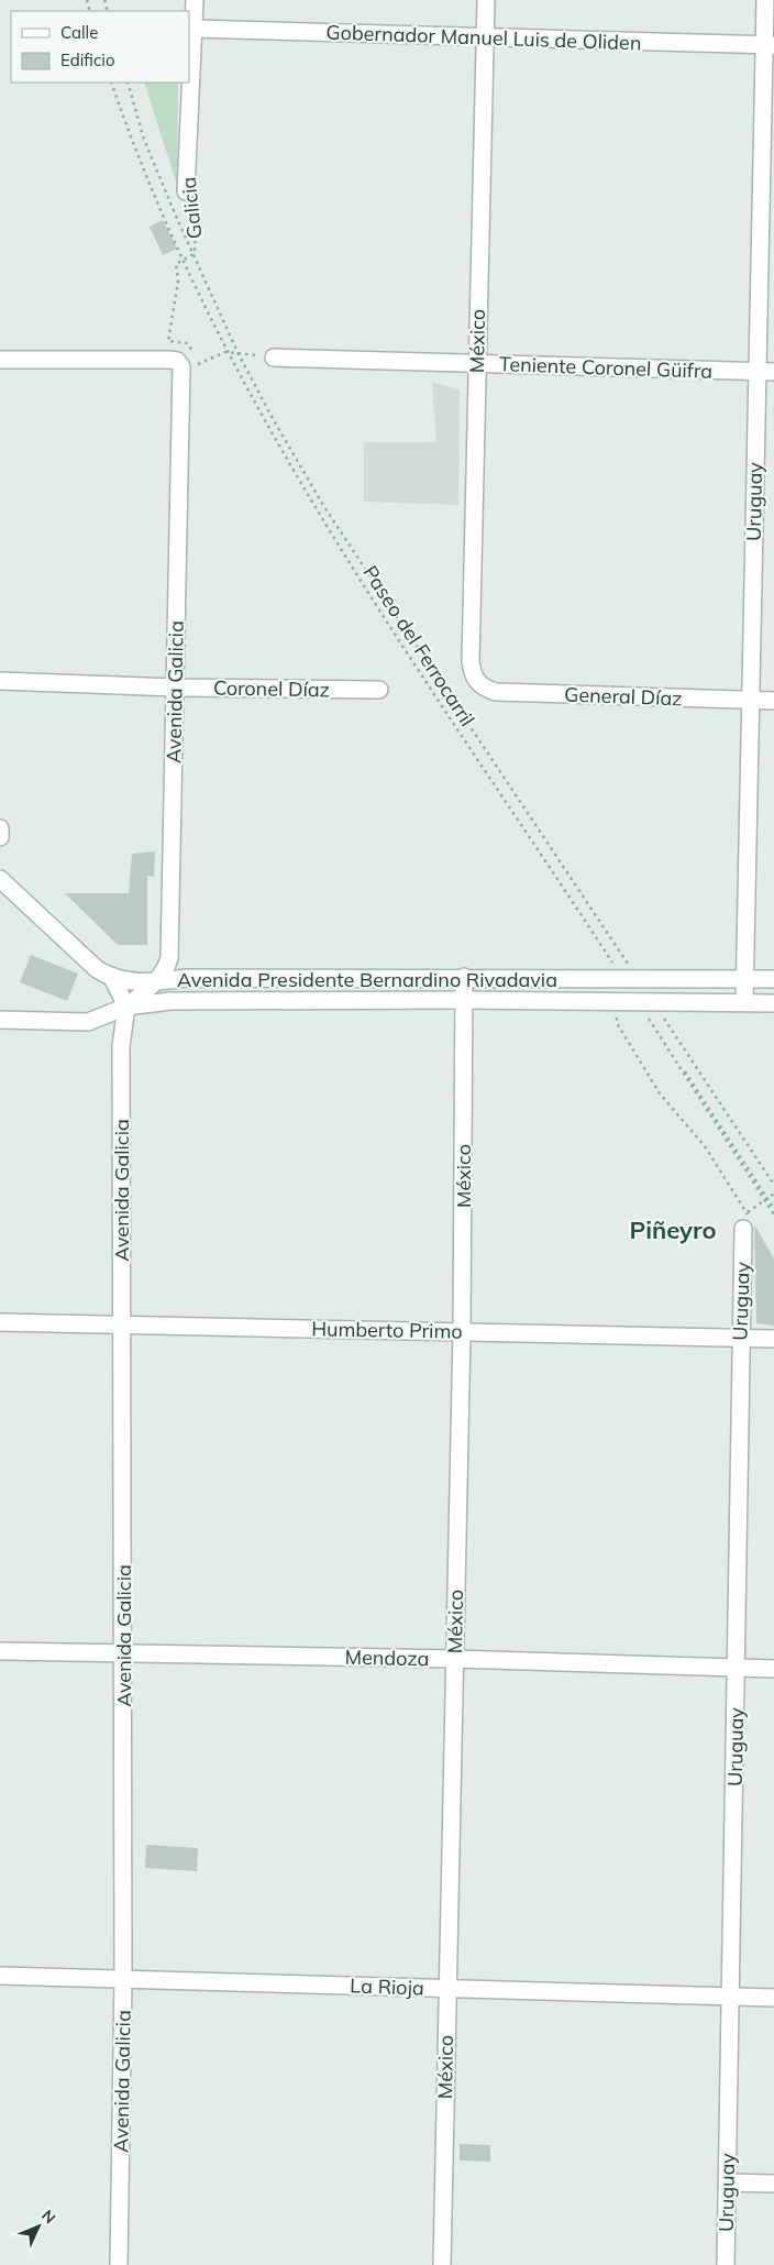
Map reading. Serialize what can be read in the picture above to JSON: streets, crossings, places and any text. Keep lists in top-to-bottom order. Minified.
{"streets":{"street":["Gobernador Manuel Luis de Oliden","Galicia","México","Teniente Coronel Güifra","Uruguay","Coronel Díaz","Avenida Galicia","General Díaz","Avenida Presidente Bernardino Rivadavia","Humberto Primo","Mendoza","La Rioja"],"path":["Paseo del Ferrocarril"]},"crossings":[["Gobernador Manuel Luis de Oliden","Galicia"],["Gobernador Manuel Luis de Oliden","México"],["Gobernador Manuel Luis de Oliden","Uruguay"],["Galicia","Paseo del Ferrocarril"],["México","Teniente Coronel Güifra"],["México","General Díaz"],["México","Avenida Presidente Bernardino Rivadavia"],["México","Humberto Primo"],["México","Mendoza"],["México","La Rioja"],["Teniente Coronel Güifra","Uruguay"],["Uruguay","General Díaz"],["Uruguay","Avenida Presidente Bernardino Rivadavia"],["Uruguay","Humberto Primo"],["Uruguay","Mendoza"],["Uruguay","La Rioja"],["Paseo del Ferrocarril","Avenida Presidente Bernardino Rivadavia"],["Coronel Díaz","Avenida Galicia"],["Avenida Galicia","Avenida Presidente Bernardino Rivadavia"],["Avenida Galicia","Humberto Primo"],["Avenida Galicia","Mendoza"],["Avenida Galicia","La Rioja"]],"districts":["Piñeyro"],"legend":["Calle","Edificio"],"north":"top right"}
